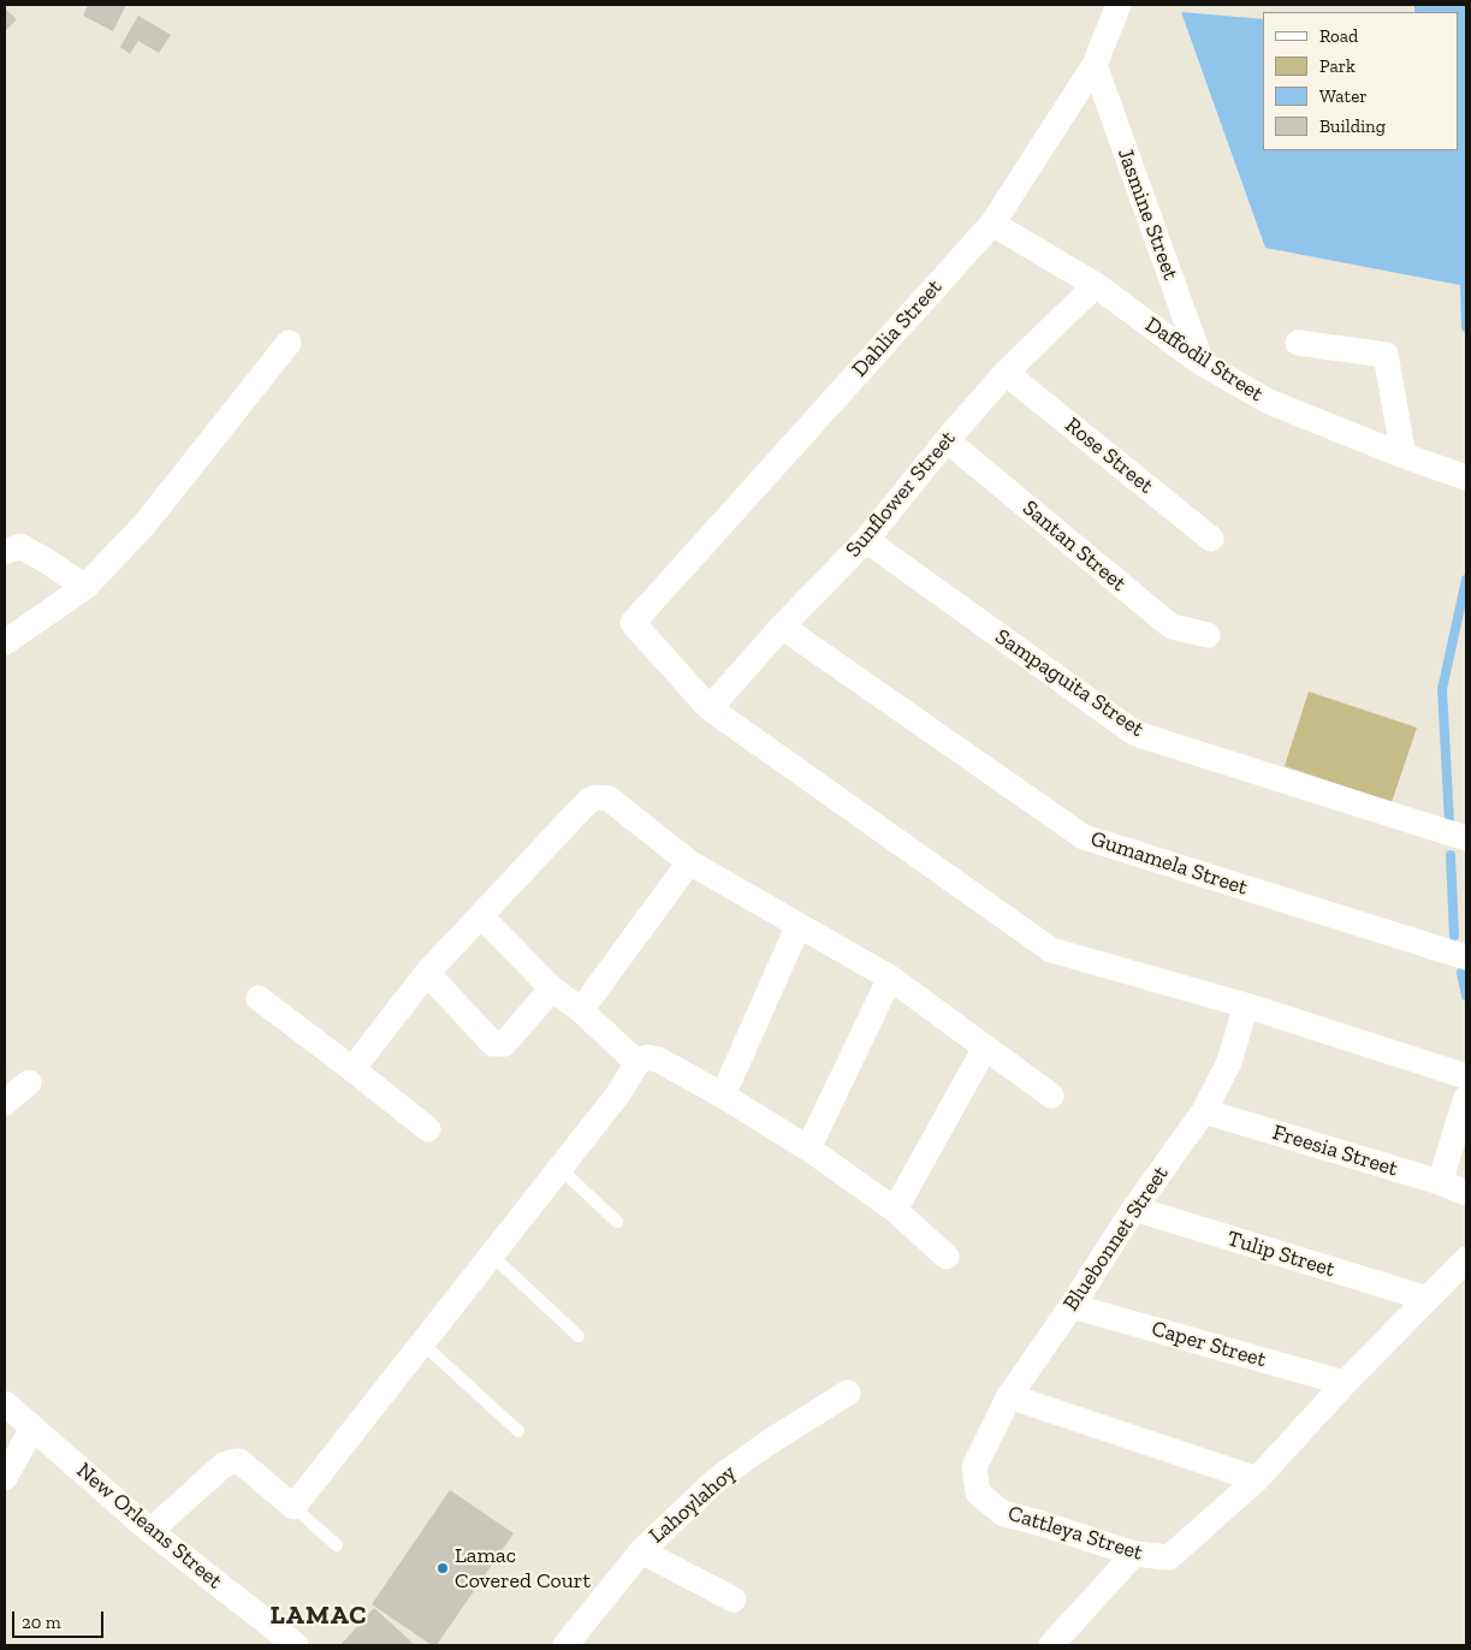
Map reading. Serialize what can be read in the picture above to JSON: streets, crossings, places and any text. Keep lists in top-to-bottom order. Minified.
{"streets":{"street":["Jasmine Street","Dahlia Street","Daffodil Street","Rose Street","Sunflower Street","Santan Street","Sampaguita Street","Gumamela Street","Freesia Street","Bluebonnet Street","Tulip Street","Caper Street","Lahoylahoy","New Orleans Street","Cattleya Street"]},"crossings":[["Jasmine Street","Dahlia Street"],["Jasmine Street","Daffodil Street"],["Dahlia Street","Daffodil Street"],["Dahlia Street","Sunflower Street"],["Daffodil Street","Sunflower Street"],["Rose Street","Sunflower Street"],["Sunflower Street","Santan Street"],["Sunflower Street","Sampaguita Street"],["Sunflower Street","Gumamela Street"],["Freesia Street","Bluebonnet Street"],["Bluebonnet Street","Tulip Street"],["Bluebonnet Street","Caper Street"],["Bluebonnet Street","Cattleya Street"]],"districts":["LAMAC"],"places":["Lamac Covered Court"],"legend":["Road","Park","Water","Building"],"scale_bar":"20 m"}
